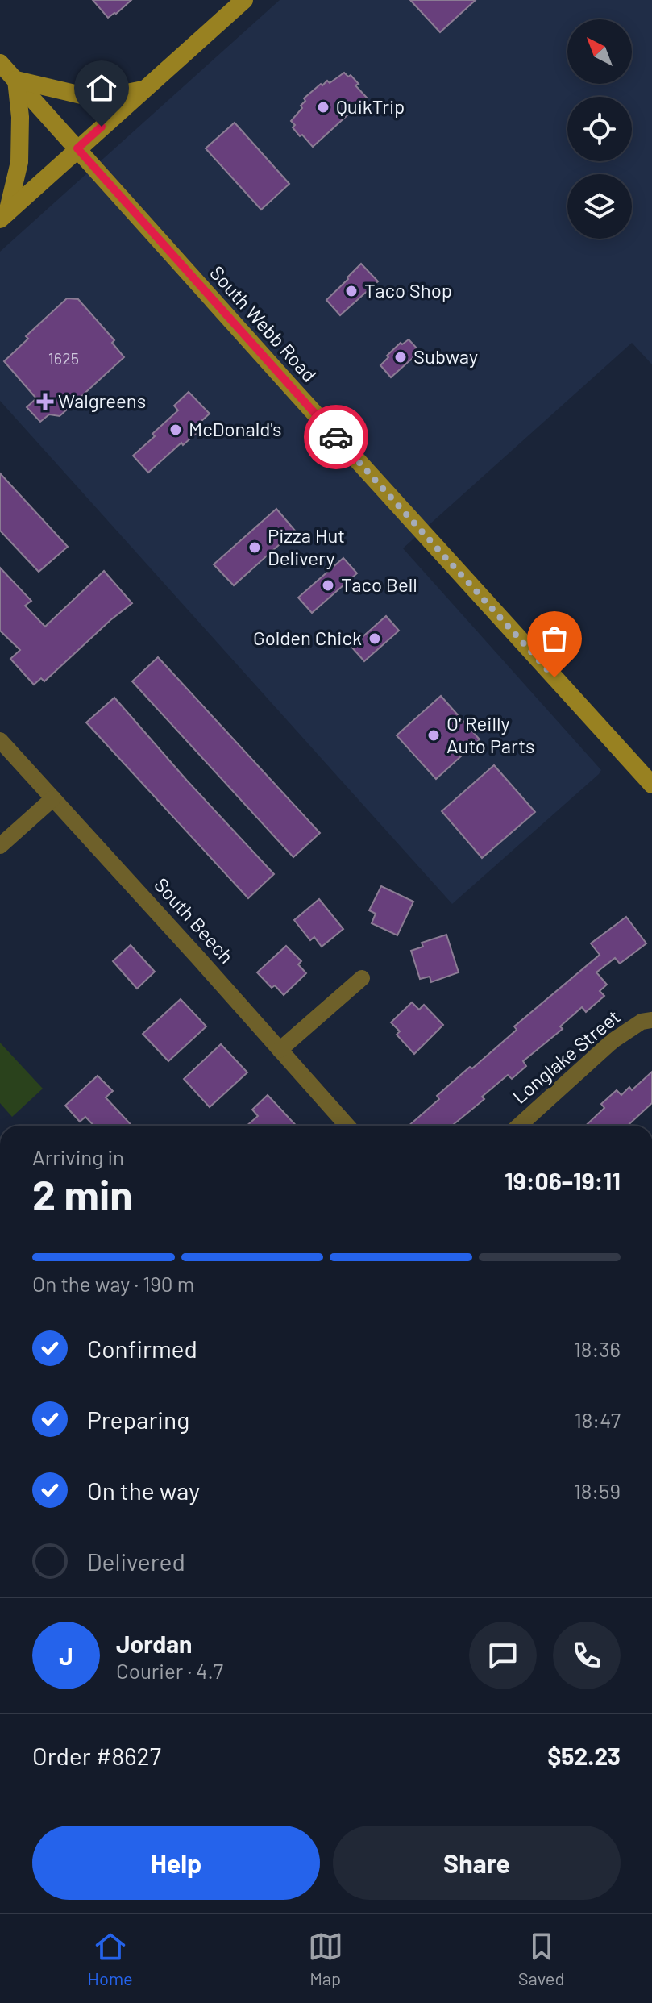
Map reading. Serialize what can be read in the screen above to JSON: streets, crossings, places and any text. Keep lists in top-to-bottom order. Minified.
{"streets":{"main road":["South Webb Road"],"street":["South Beech","Longlake Street"]},"places":{"other":["QuikTrip","Taco Shop","Subway","McDonald's","Pizza Hut Delivery","Taco Bell","Golden Chick","O' Reilly Auto Parts"],"health":["Walgreens"]},"house_numbers":["1625"],"north":"top left","page":{"heading":["2 min","Arriving in","19:06–19:11"],"panel":["Jordan","Courier · 4.7","Order #8627","$52.23"],"bar":"On the way · 190 m","list":[["Confirmed","18:36"],["Preparing","18:47"],["On the way","18:59"],"Delivered"],"round":"J","buttons":["Help","Share"],"tabs":["Home","Map","Saved"]}}
